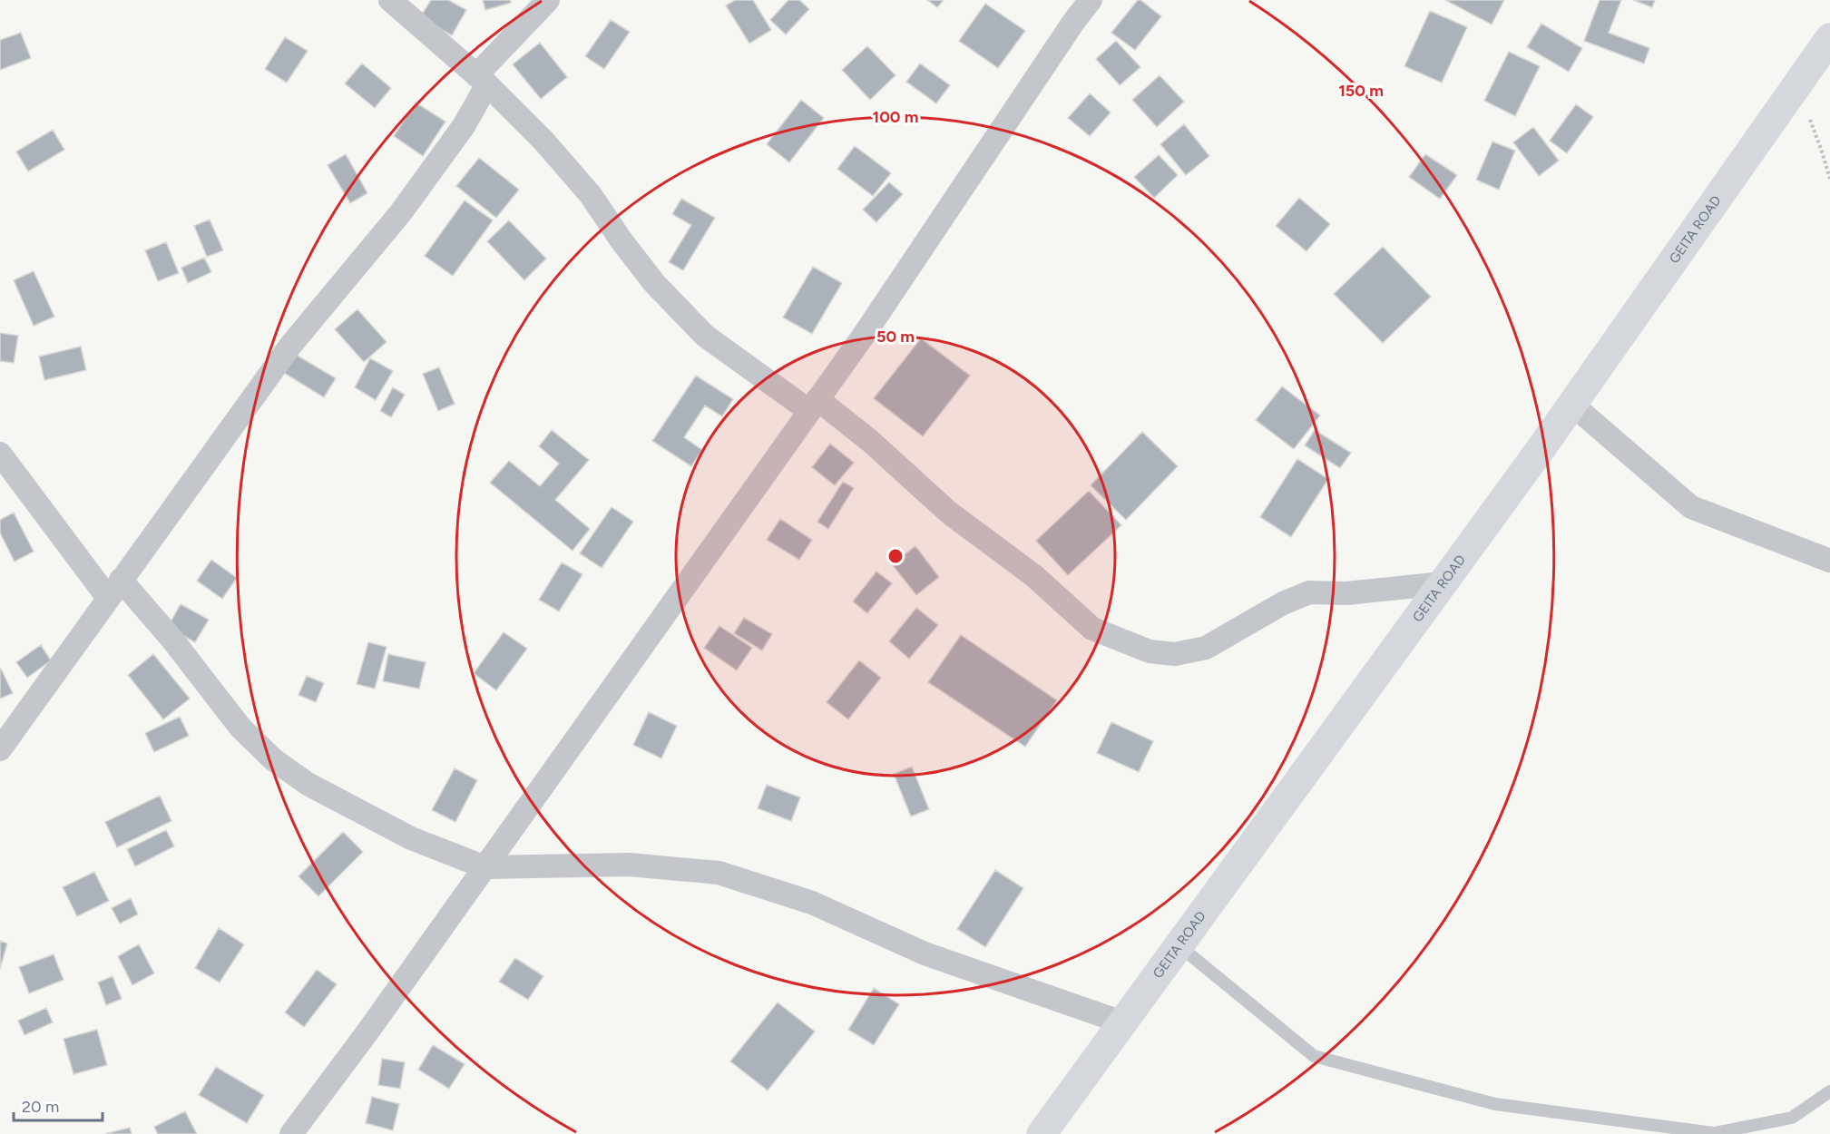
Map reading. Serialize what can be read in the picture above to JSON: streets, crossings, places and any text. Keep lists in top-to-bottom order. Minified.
{"streets":{"highway":["GEITA ROAD"]},"scale_bar":"20 m","rings":["150 m","100 m","50 m"]}
